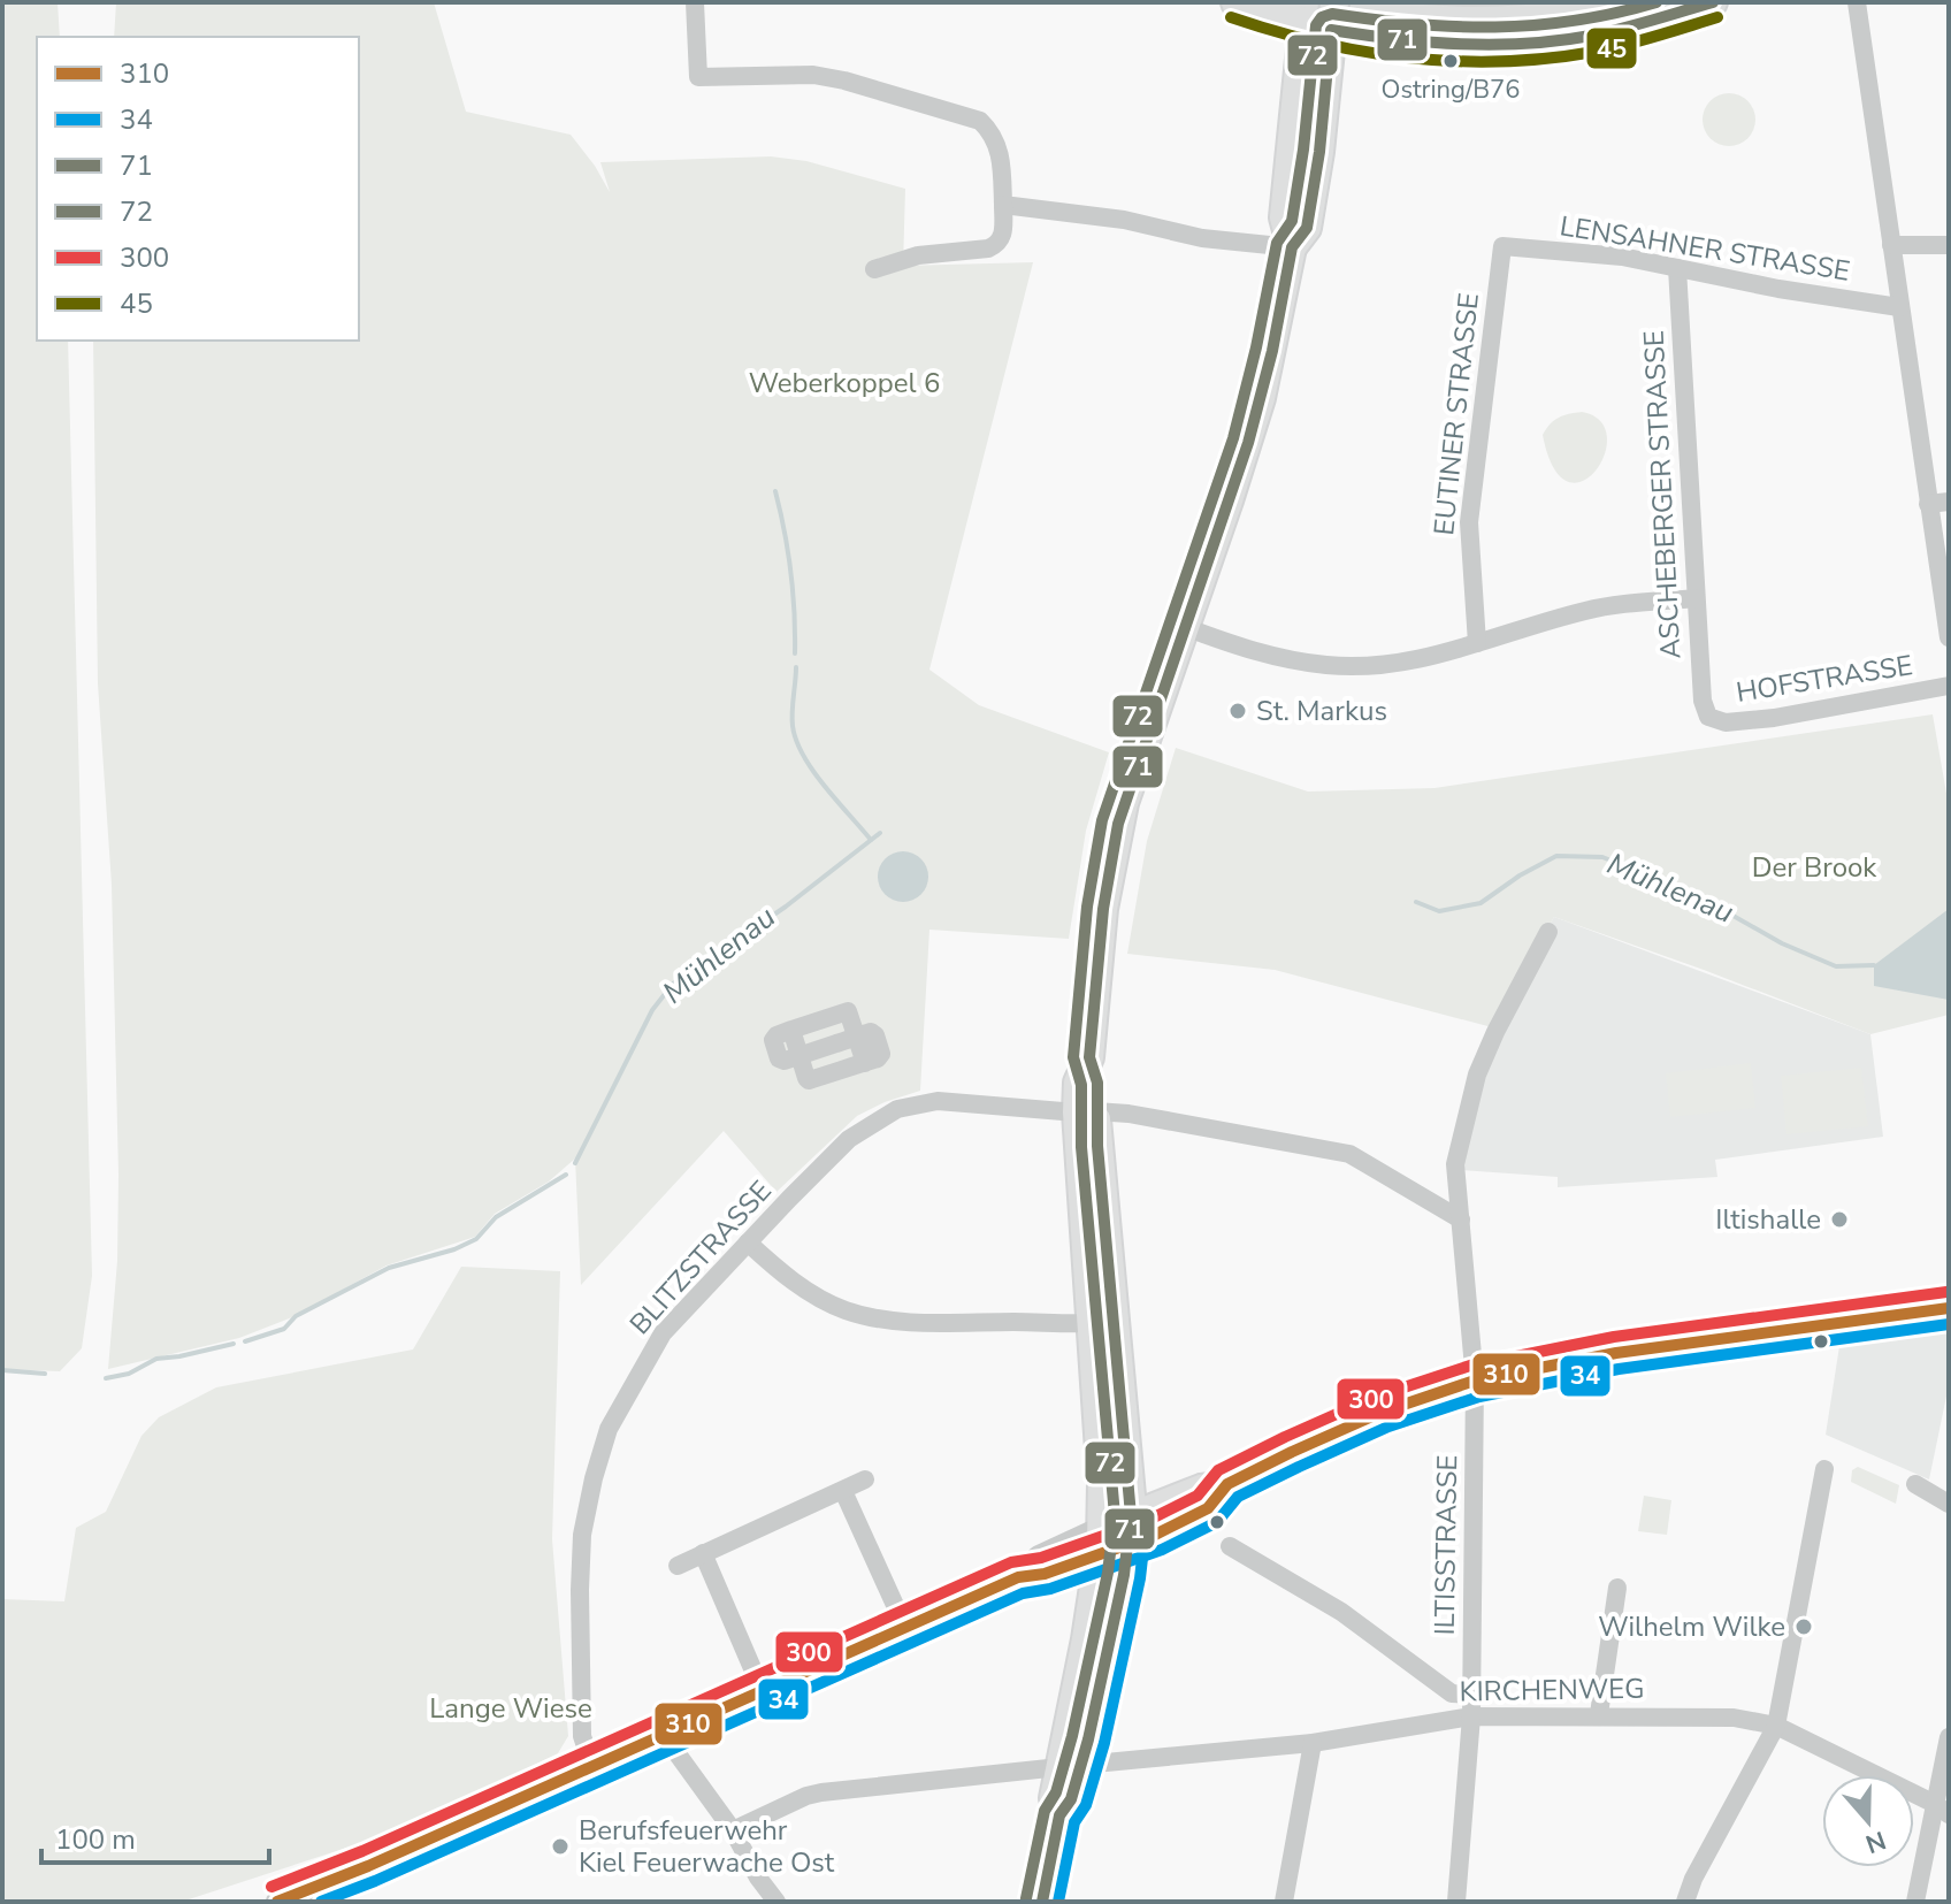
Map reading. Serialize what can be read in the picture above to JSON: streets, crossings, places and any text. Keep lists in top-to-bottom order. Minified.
{"streets":{"street":["LENSAHNER STRASSE","EUTINER STRASSE","ASCHEBERGER STRASSE","HOFSTRASSE","BLITZSTRASSE","ILTISSTRASSE","KIRCHENWEG"]},"crossings":[["LENSAHNER STRASSE","EUTINER STRASSE"],["LENSAHNER STRASSE","ASCHEBERGER STRASSE"],["ASCHEBERGER STRASSE","HOFSTRASSE"],["BLITZSTRASSE","ILTISSTRASSE"],["ILTISSTRASSE","KIRCHENWEG"]],"water":["Mühlenau"],"parks":["Weberkoppel 6","Der Brook","Lange Wiese"],"places":["Ostring/B76","St. Markus","Iltishalle","Wilhelm Wilke","Berufsfeuerwehr Kiel Feuerwache Ost"],"lines":["transit line 71","transit line 72","transit line 45","transit line 300","transit line 310","transit line 34"],"legend":["310","34","71","72","300","45"],"scale_bar":"100 m","north":"bottom"}
